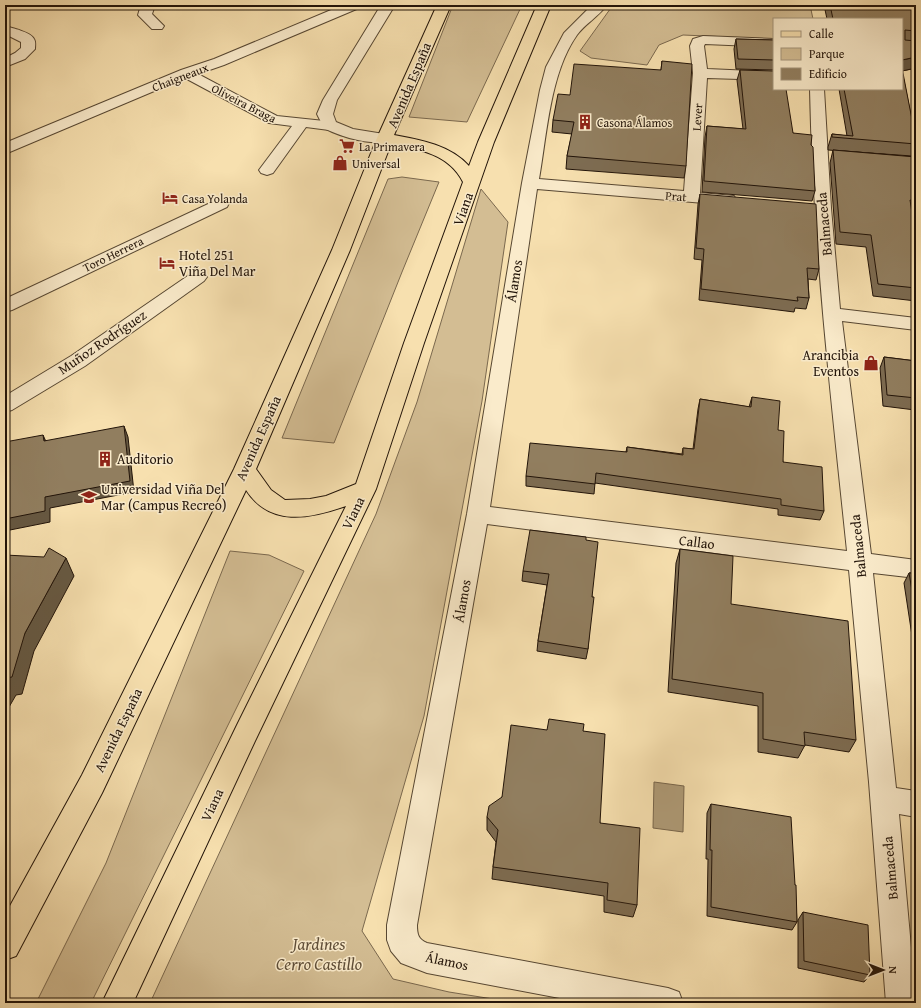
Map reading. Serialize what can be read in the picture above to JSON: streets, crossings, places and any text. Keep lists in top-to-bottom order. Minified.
{"streets":{"main road":["Avenida España","Viana"],"street":["Chaigneaux","Oliveira Braga","Lever","Prat","Balmaceda","Toro Herrera","Álamos","Muñoz Rodríguez","Callao"]},"crossings":[["Chaigneaux","Oliveira Braga"],["Lever","Prat"],["Prat","Álamos"],["Balmaceda","Callao"],["Álamos","Callao"]],"parks":["Jardines Cerro Castillo"],"places":{"building":["Casona Álamos","Auditorio"],"supermarket":["La Primavera"],"shop":["Universal","Arancibia Eventos"],"hotel":["Casa Yolanda","Hotel 251 Viña Del Mar"],"school or university":["Universidad Viña Del Mar (Campus Recreo)"]},"legend":["Calle","Parque","Edificio"],"north":"right"}
